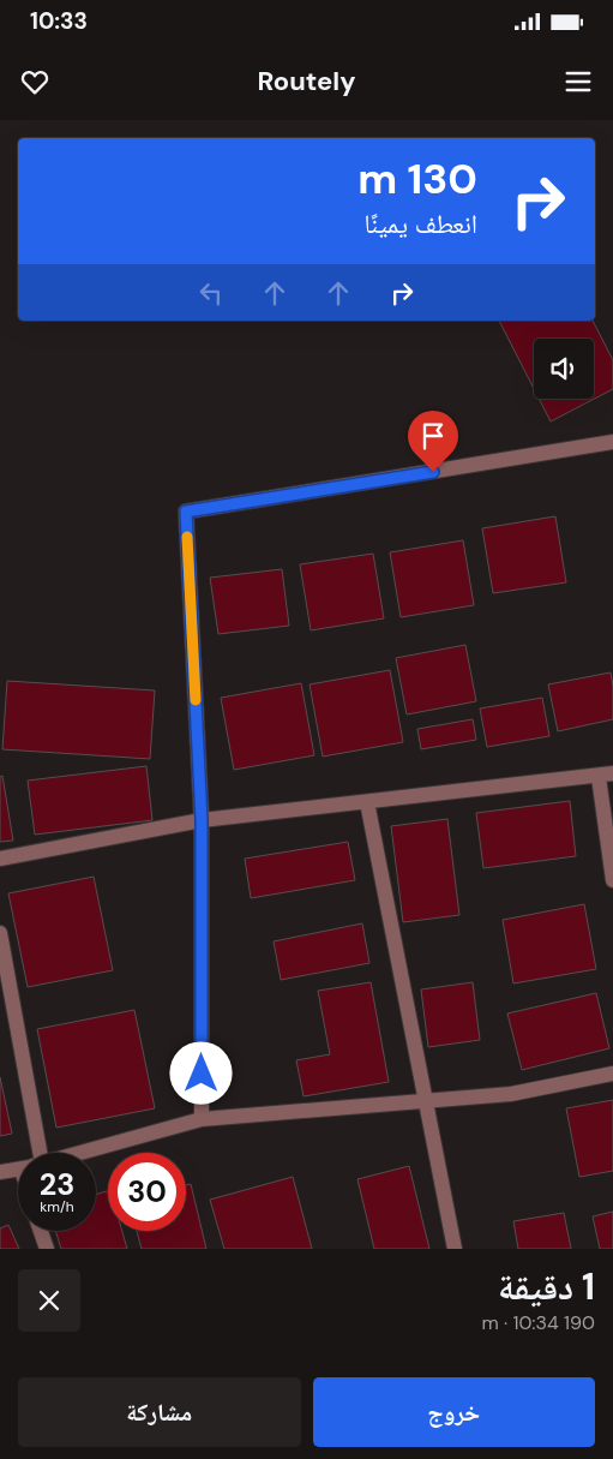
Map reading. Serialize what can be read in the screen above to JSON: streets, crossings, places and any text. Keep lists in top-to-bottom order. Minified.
{"page":{"status":"10:33","header":"Routely","turn":["130 m","انعطف يمينًا"],"speed":"23 km/h","limit":"30","heading":["1 دقيقة","190 m · 10:34"],"buttons":["خروج","مشاركة"]}}
